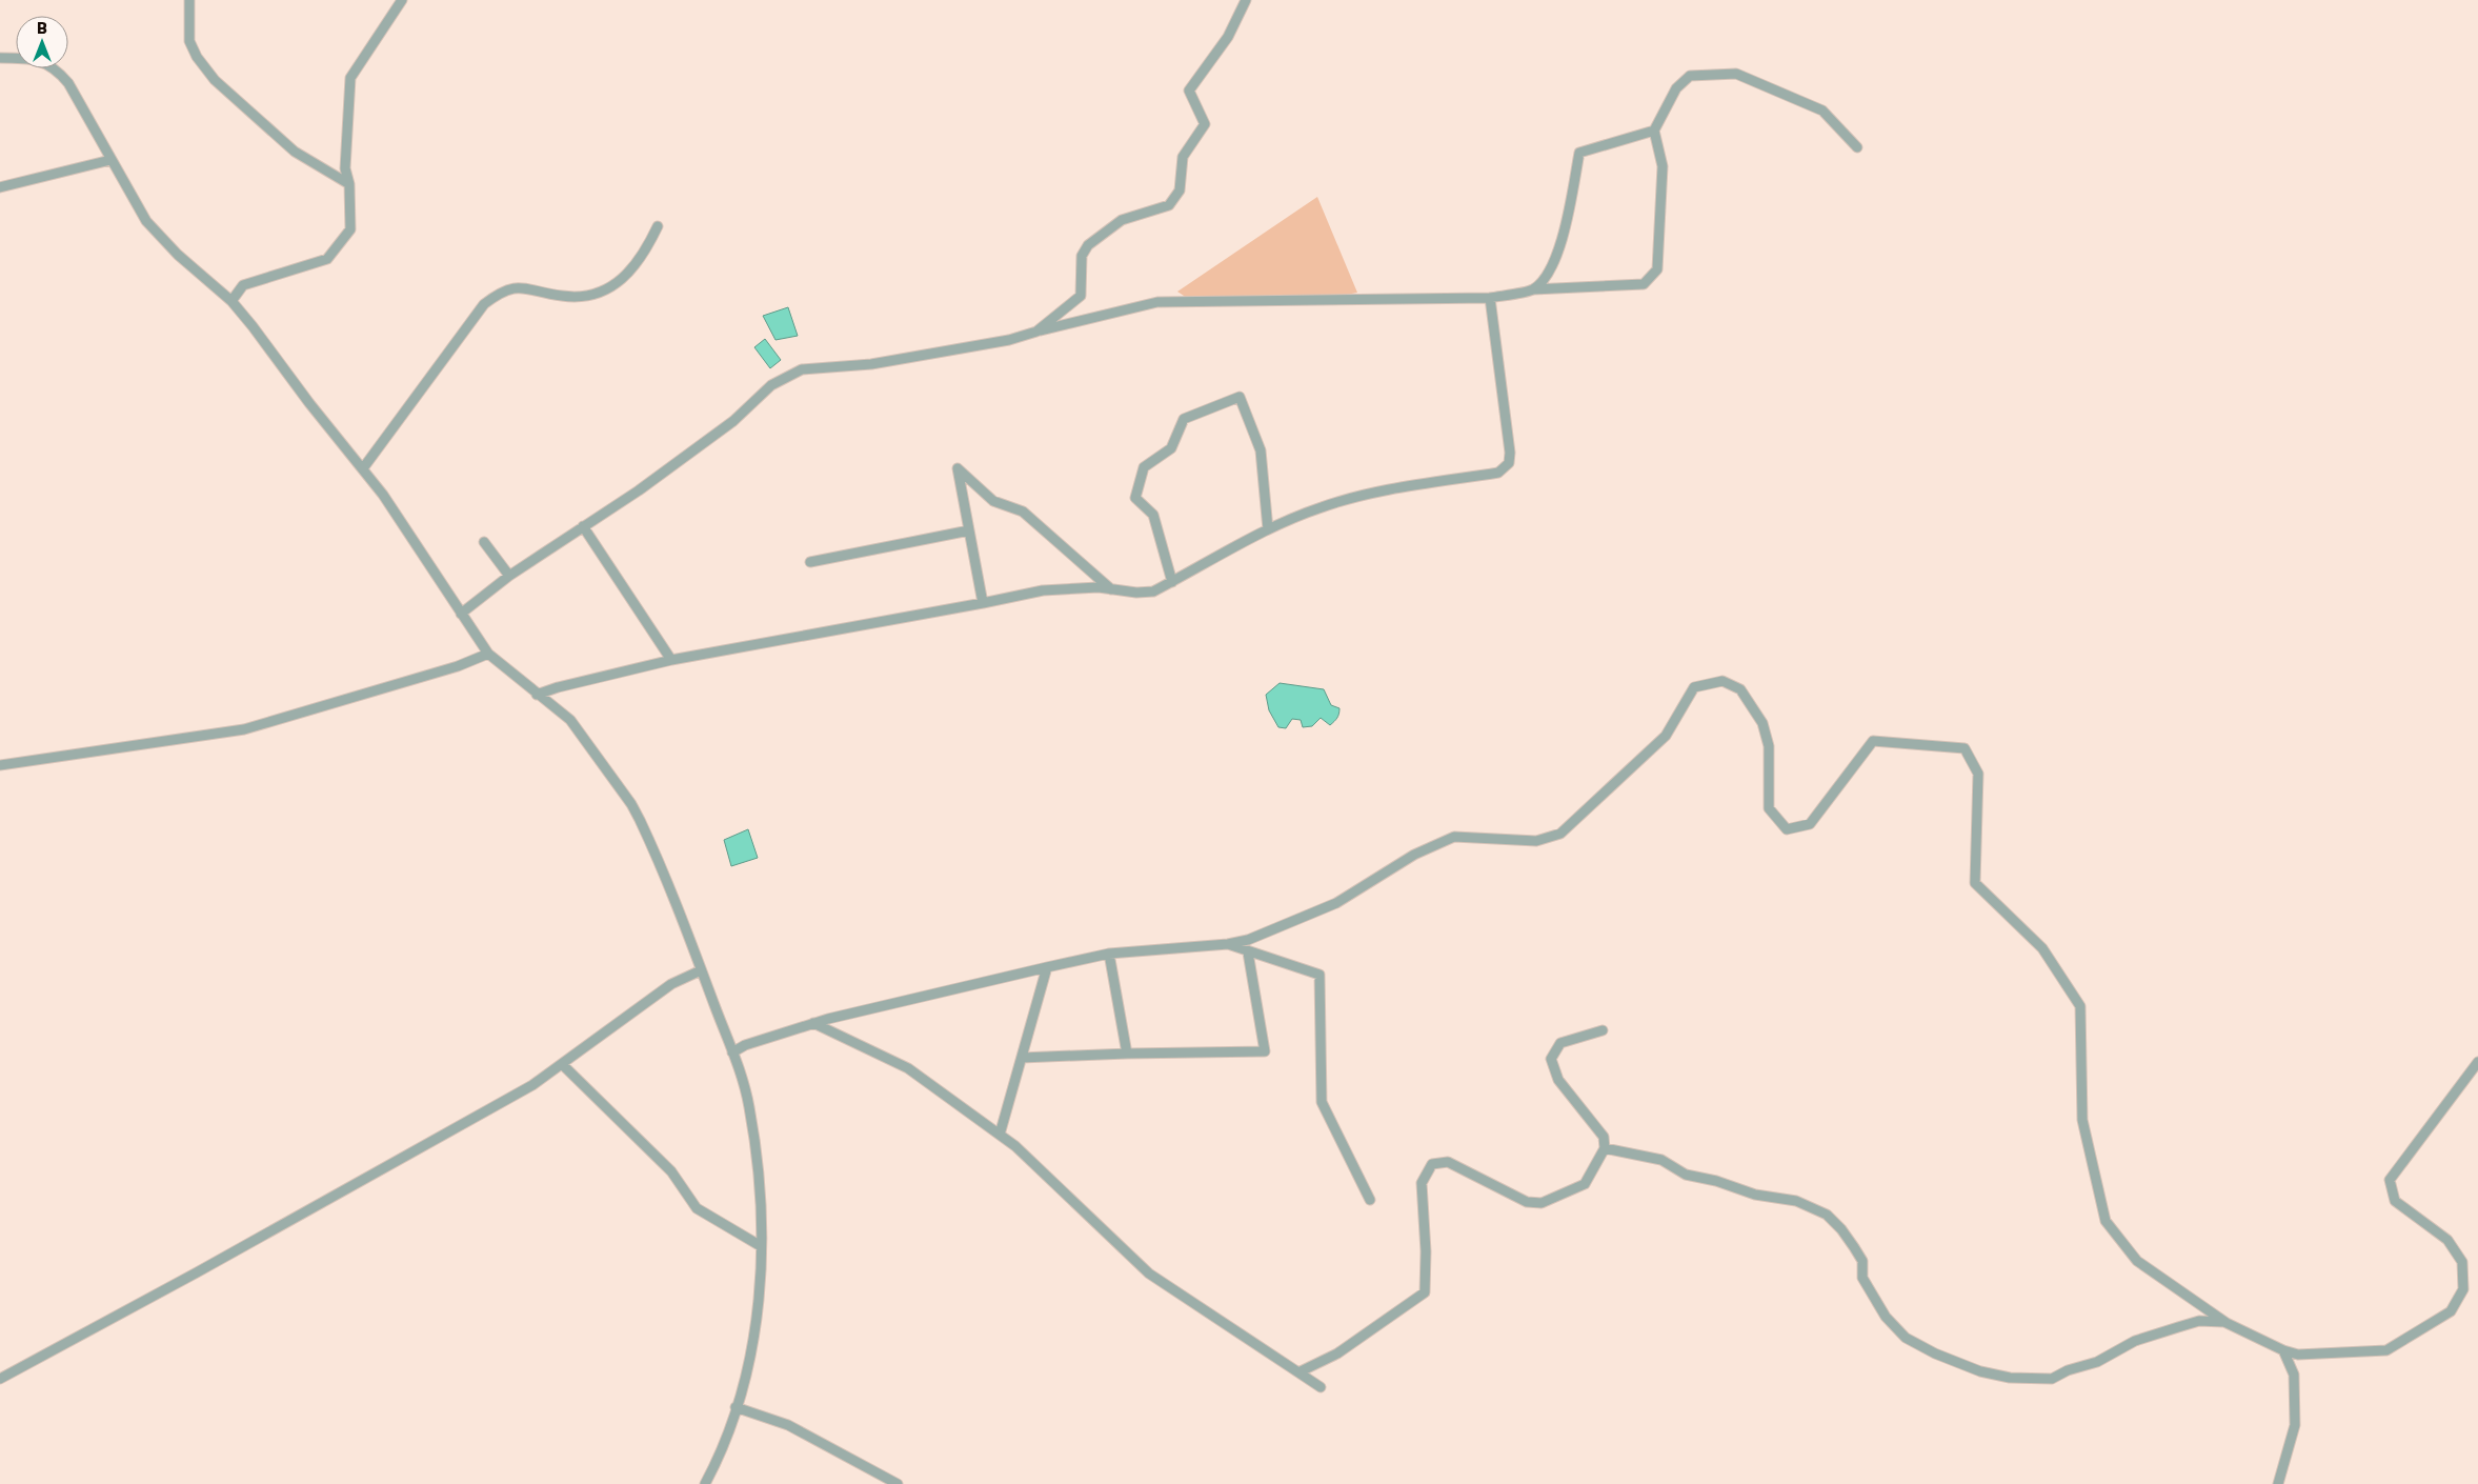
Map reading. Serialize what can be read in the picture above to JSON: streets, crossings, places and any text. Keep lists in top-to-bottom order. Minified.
{"north":"top"}
